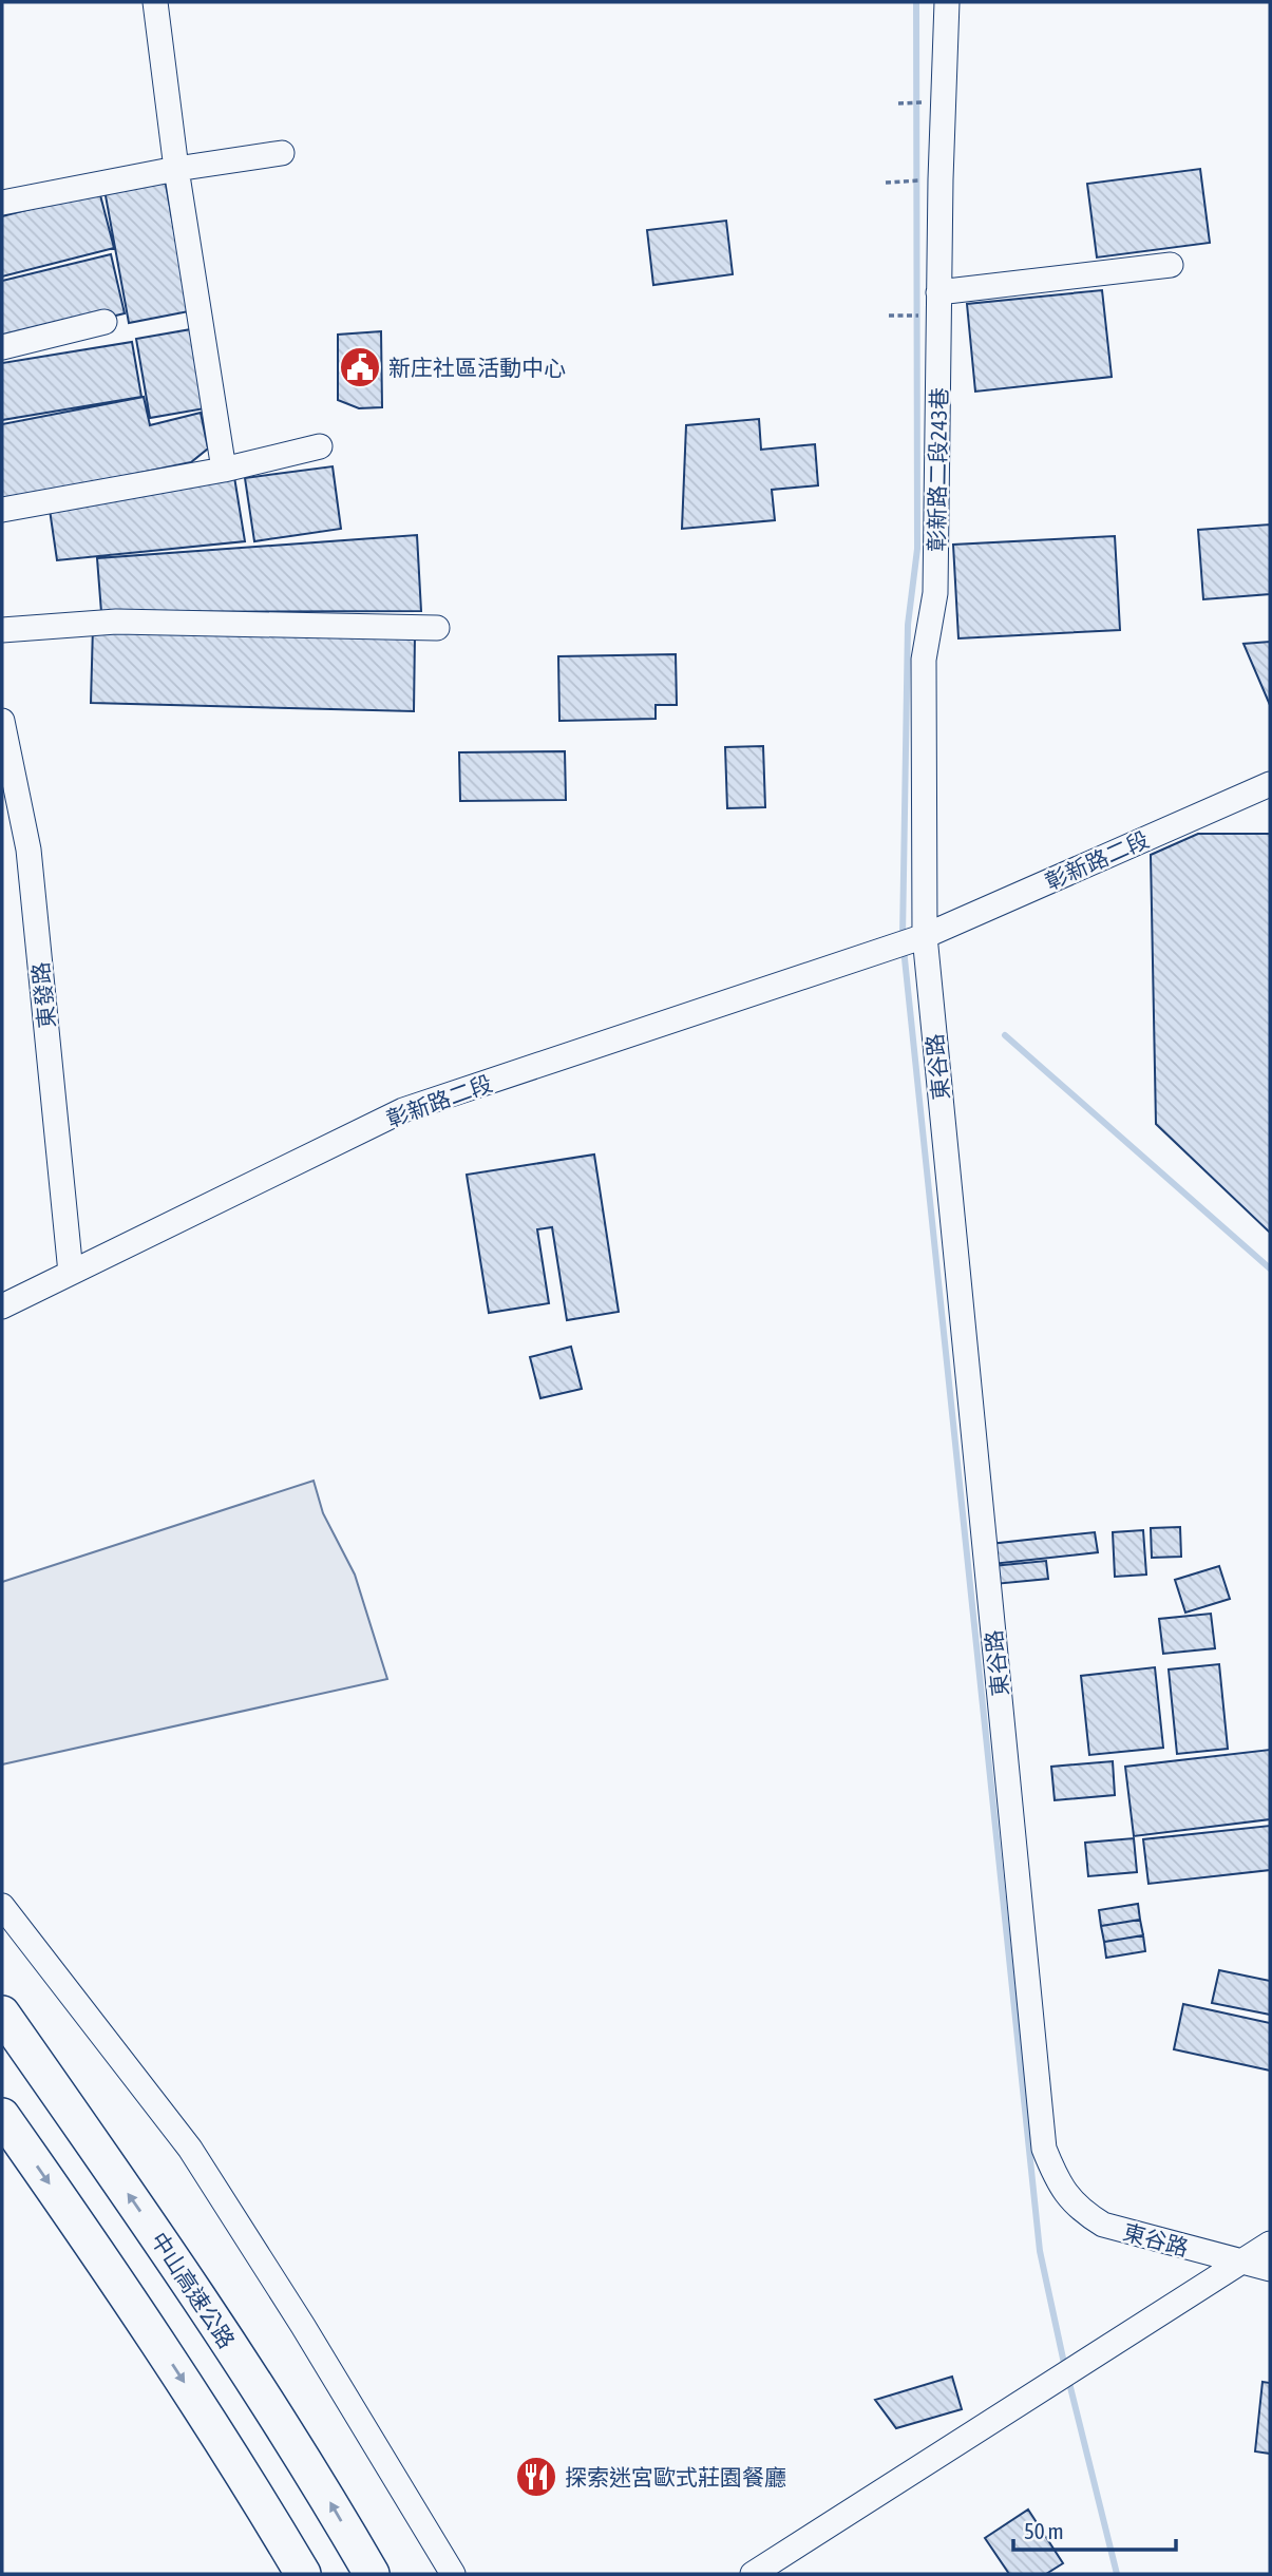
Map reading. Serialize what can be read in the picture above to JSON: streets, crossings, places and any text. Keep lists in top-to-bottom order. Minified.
{"streets":{"highway":["中山高速公路"],"street":["彰新路二段243巷","彰新路二段","東發路","東谷路"]},"crossings":[["彰新路二段243巷","彰新路二段"],["彰新路二段243巷","東谷路"],["彰新路二段","東發路"],["彰新路二段","東谷路"]],"places":{"public building":["新庄社區活動中心"],"restaurant":["探索迷宮歐式莊園餐廳"]},"scale_bar":"50 m"}
